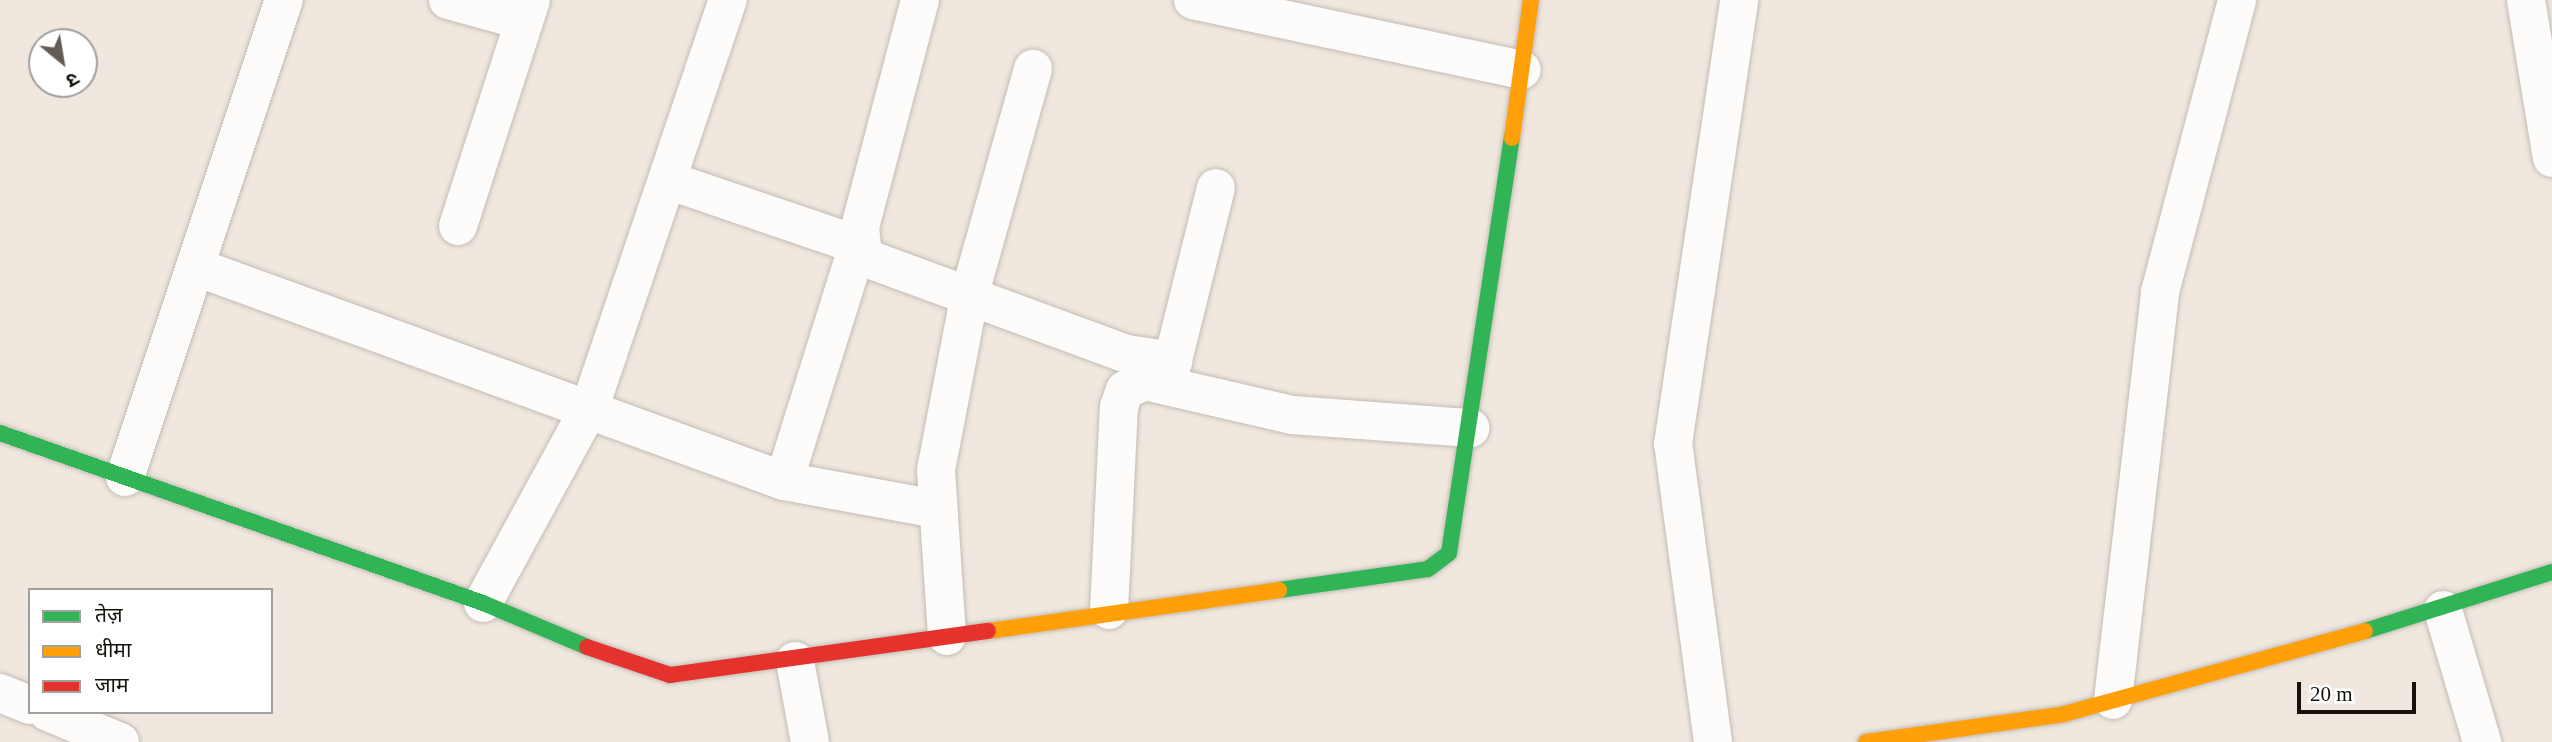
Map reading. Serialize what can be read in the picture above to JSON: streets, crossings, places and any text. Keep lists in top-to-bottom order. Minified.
{"legend":["तेज़","धीमा","जाम"],"scale_bar":"20 m","north":"bottom right"}
